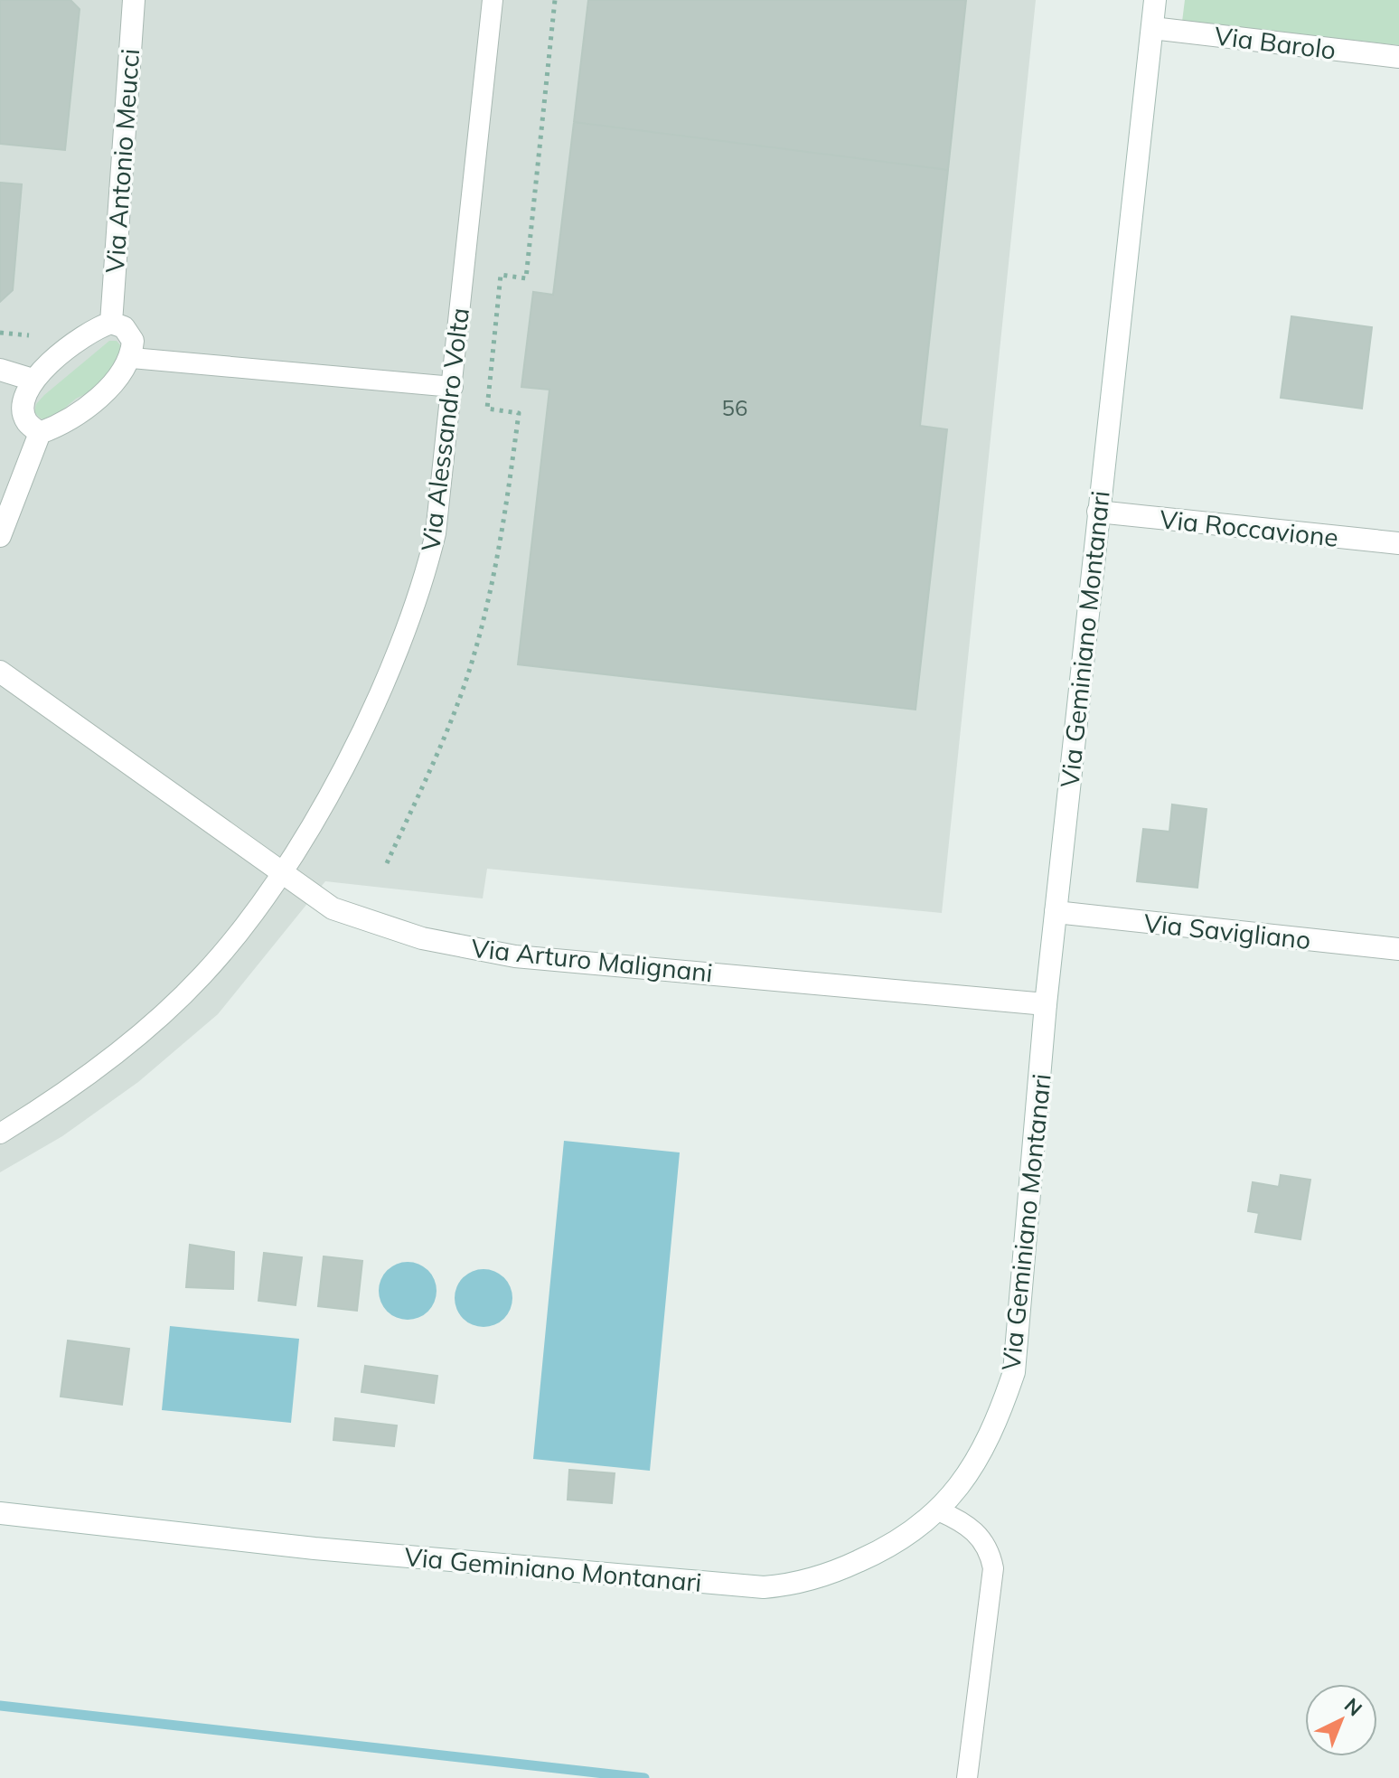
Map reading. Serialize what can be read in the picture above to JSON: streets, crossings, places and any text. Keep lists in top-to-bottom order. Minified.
{"streets":{"street":["Via Barolo","Via Antonio Meucci","Via Roccavione","Via Geminiano Montanari","Via Savigliano","Via Arturo Malignani"],"lane":["Via Alessandro Volta"]},"crossings":[["Via Barolo","Via Geminiano Montanari"],["Via Alessandro Volta","Via Arturo Malignani"],["Via Roccavione","Via Geminiano Montanari"],["Via Geminiano Montanari","Via Savigliano"],["Via Geminiano Montanari","Via Arturo Malignani"]],"house_numbers":["56"],"north":"top right"}
